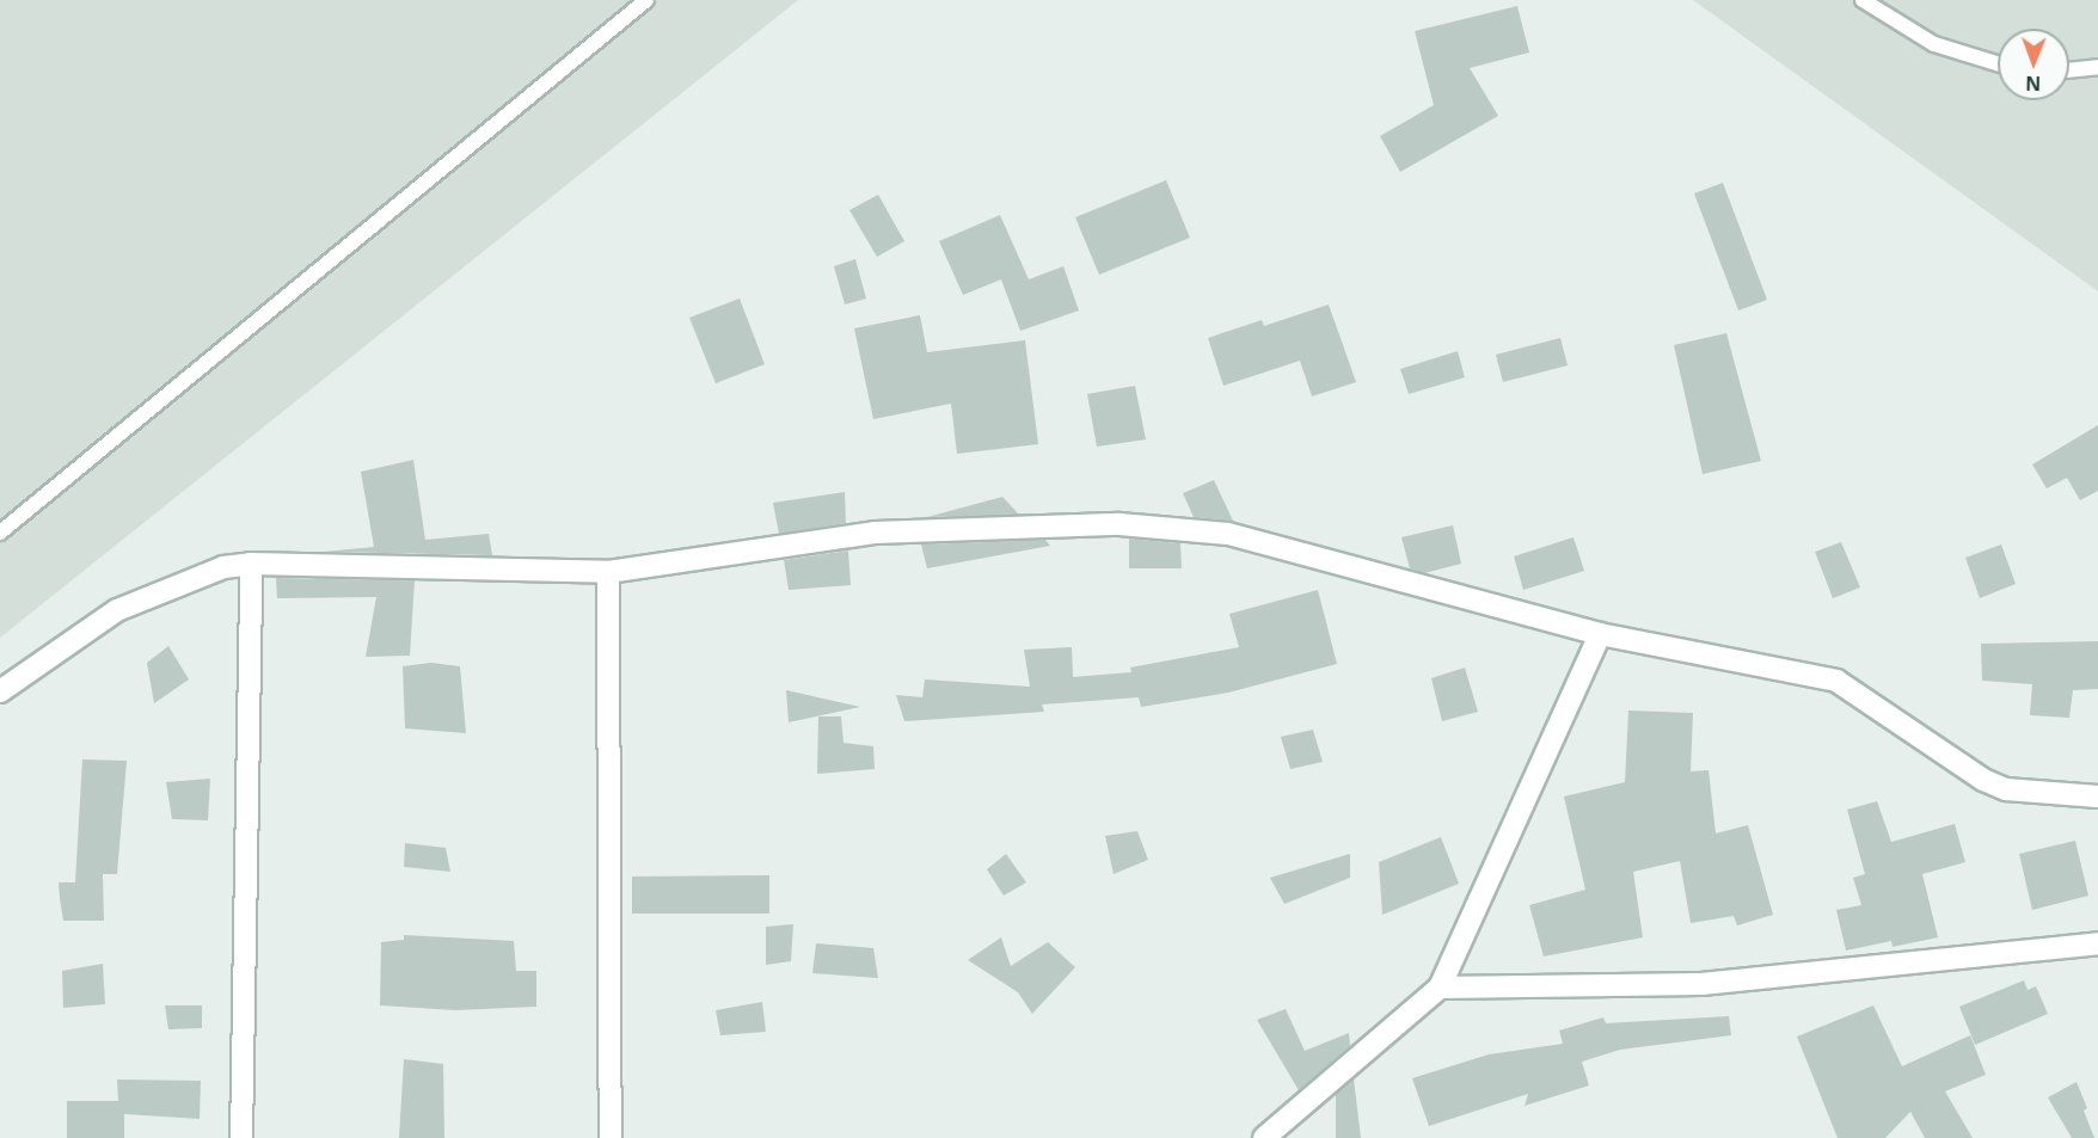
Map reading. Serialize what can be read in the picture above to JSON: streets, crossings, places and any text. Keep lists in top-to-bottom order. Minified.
{"north":"bottom"}
